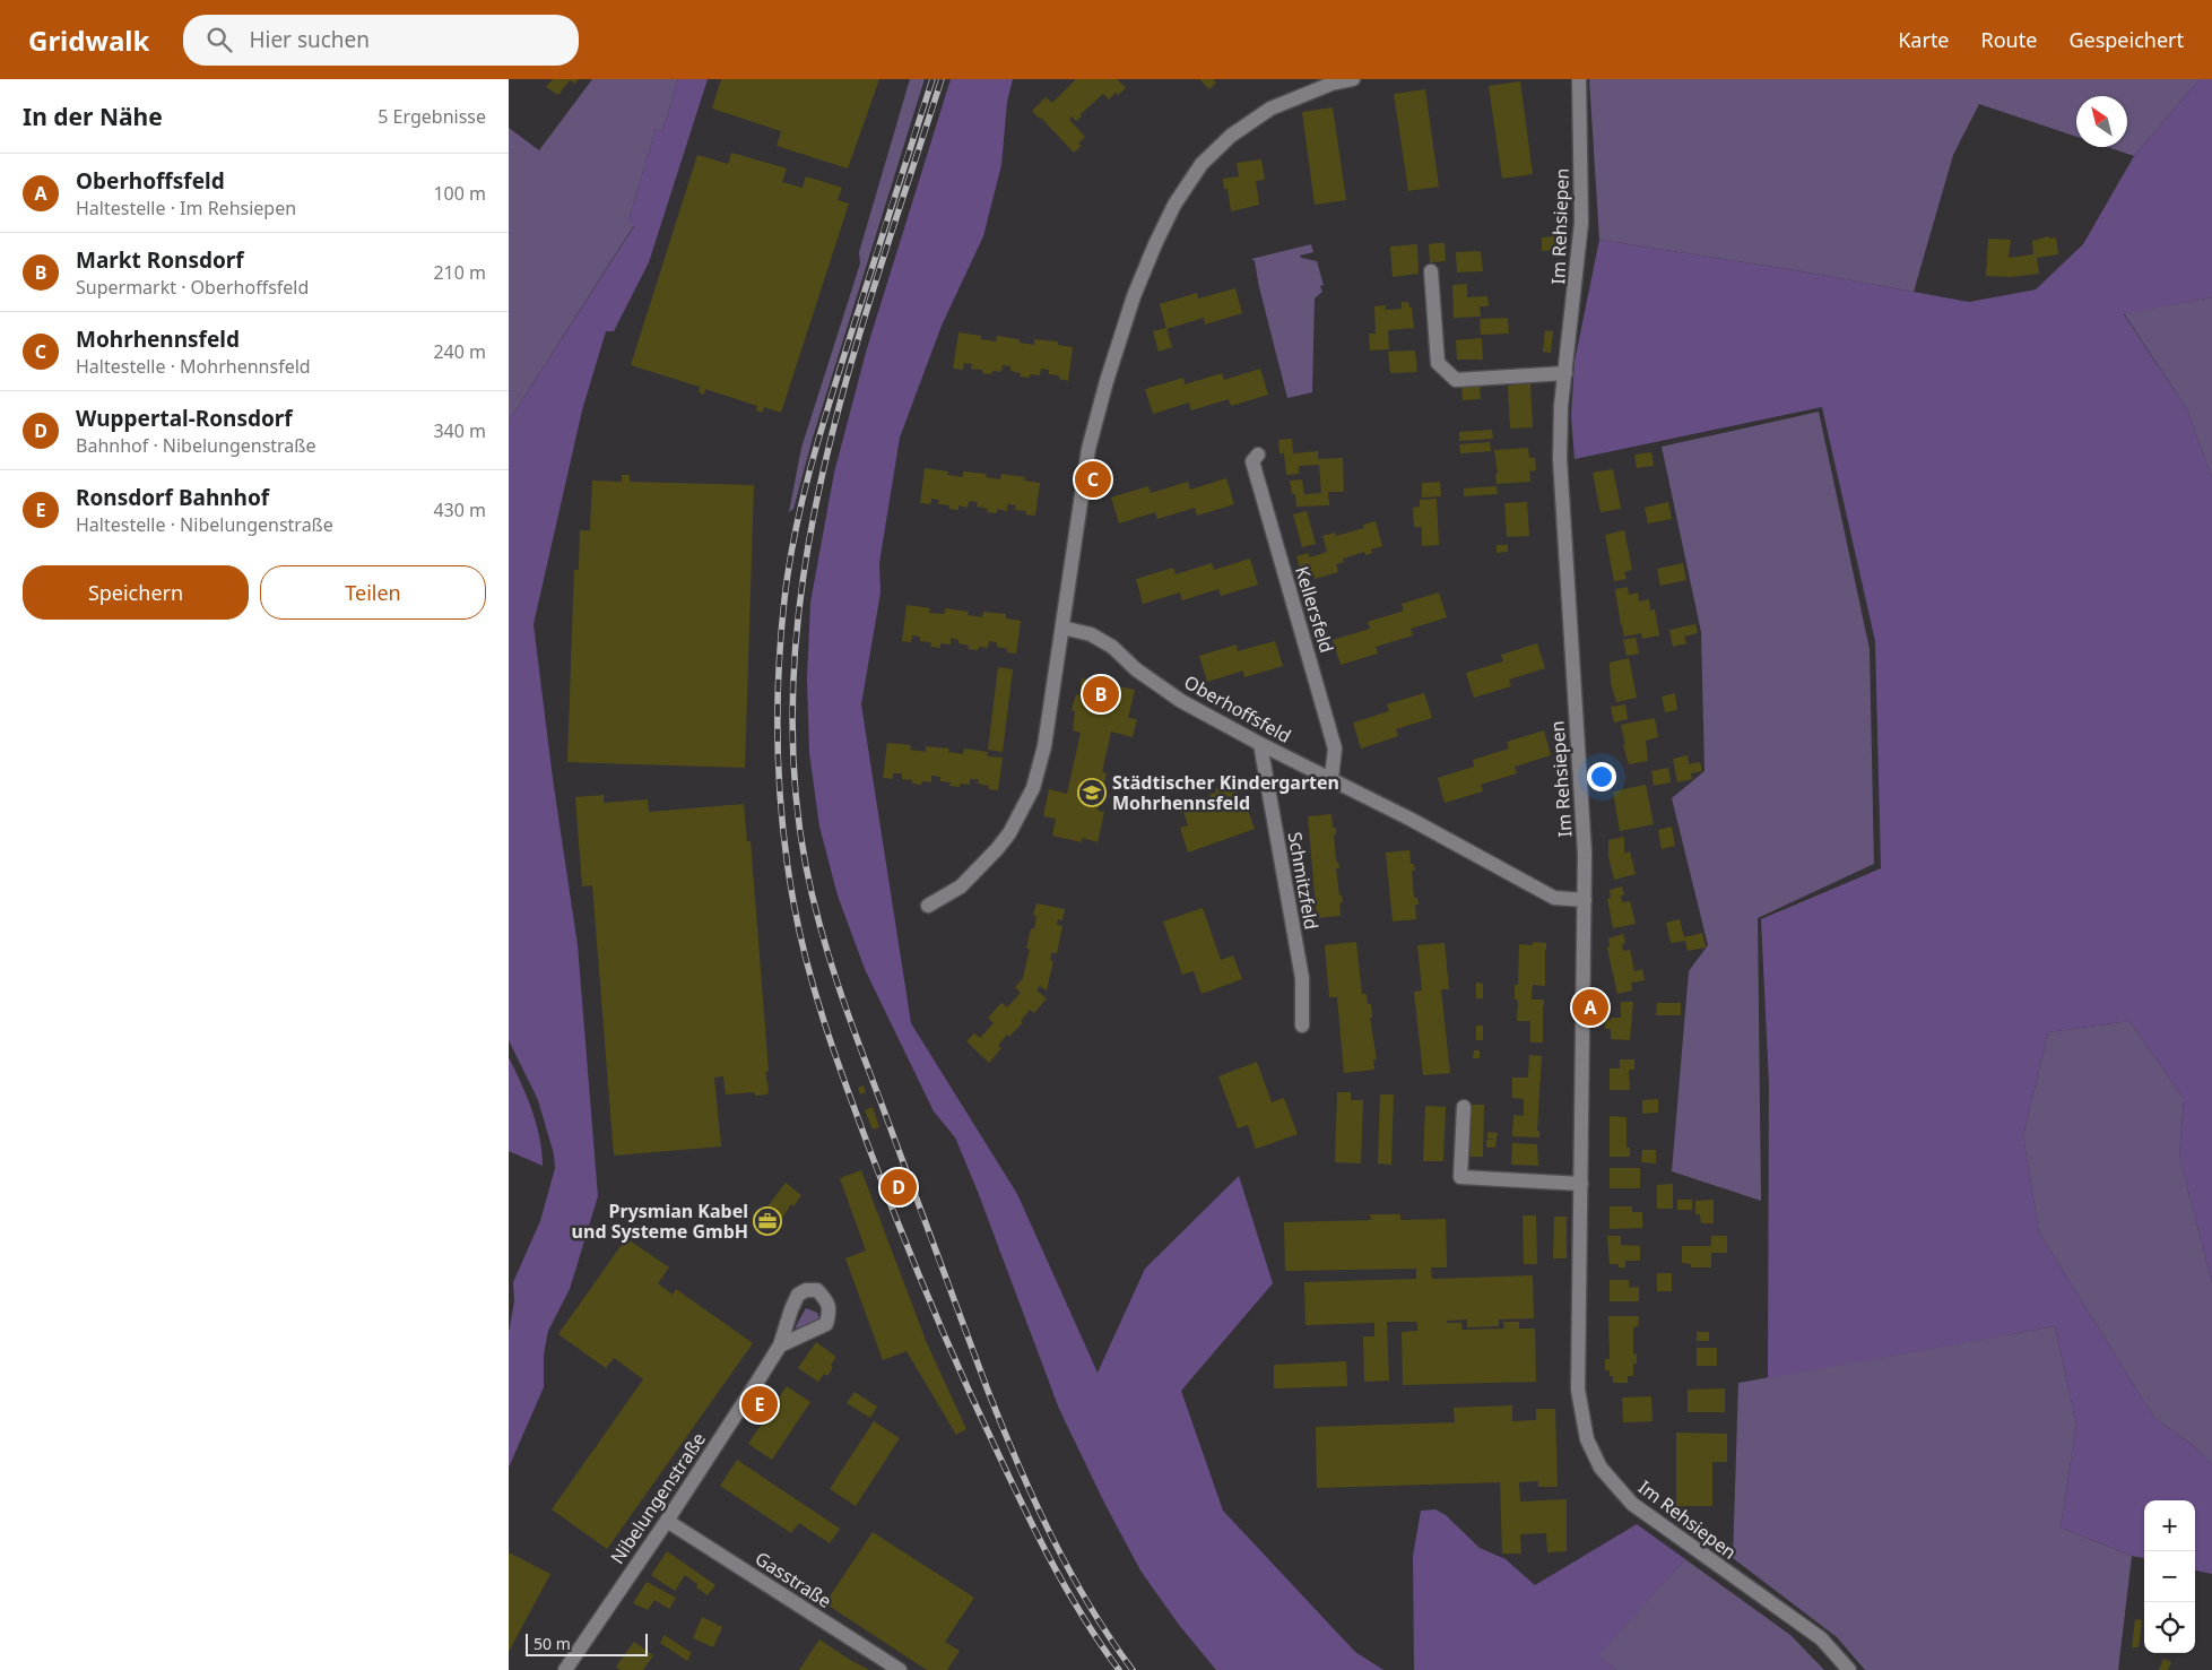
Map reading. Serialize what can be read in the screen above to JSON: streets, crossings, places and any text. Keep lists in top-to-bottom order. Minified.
{"streets":{"street":["Im Rehsiepen","Kellersfeld","Oberhoffsfeld","Schmitzfeld","Nibelungenstraße","Gasstraße"]},"crossings":[["Im Rehsiepen","Oberhoffsfeld"],["Kellersfeld","Oberhoffsfeld"],["Oberhoffsfeld","Schmitzfeld"],["Nibelungenstraße","Gasstraße"]],"places":{"school or university":["Städtischer Kindergarten Mohrhennsfeld"],"office":["Prysmian Kabel und Systeme GmbH"]},"scale_bar":"50 m","north":"top left","page":{"header":"Gridwalk","search":"Hier suchen","nav":["Karte","Route","Gespeichert"],"heading":["In der Nähe","5 Ergebnisse"],"list":[{"mark":"A","name":"Oberhoffsfeld","note":"Haltestelle · Im Rehsiepen","value":"100 m"},{"mark":"B","name":"Markt Ronsdorf","note":"Supermarkt · Oberhoffsfeld","value":"210 m"},{"mark":"C","name":"Mohrhennsfeld","note":"Haltestelle · Mohrhennsfeld","value":"240 m"},{"mark":"D","name":"Wuppertal-Ronsdorf","note":"Bahnhof · Nibelungenstraße","value":"340 m"},{"mark":"E","name":"Ronsdorf Bahnhof","note":"Haltestelle · Nibelungenstraße","value":"430 m"}],"pins":["C","B","A","D","E"],"buttons":["Speichern","Teilen"],"map_buttons":["+","−"],"scale":"50 m"}}
